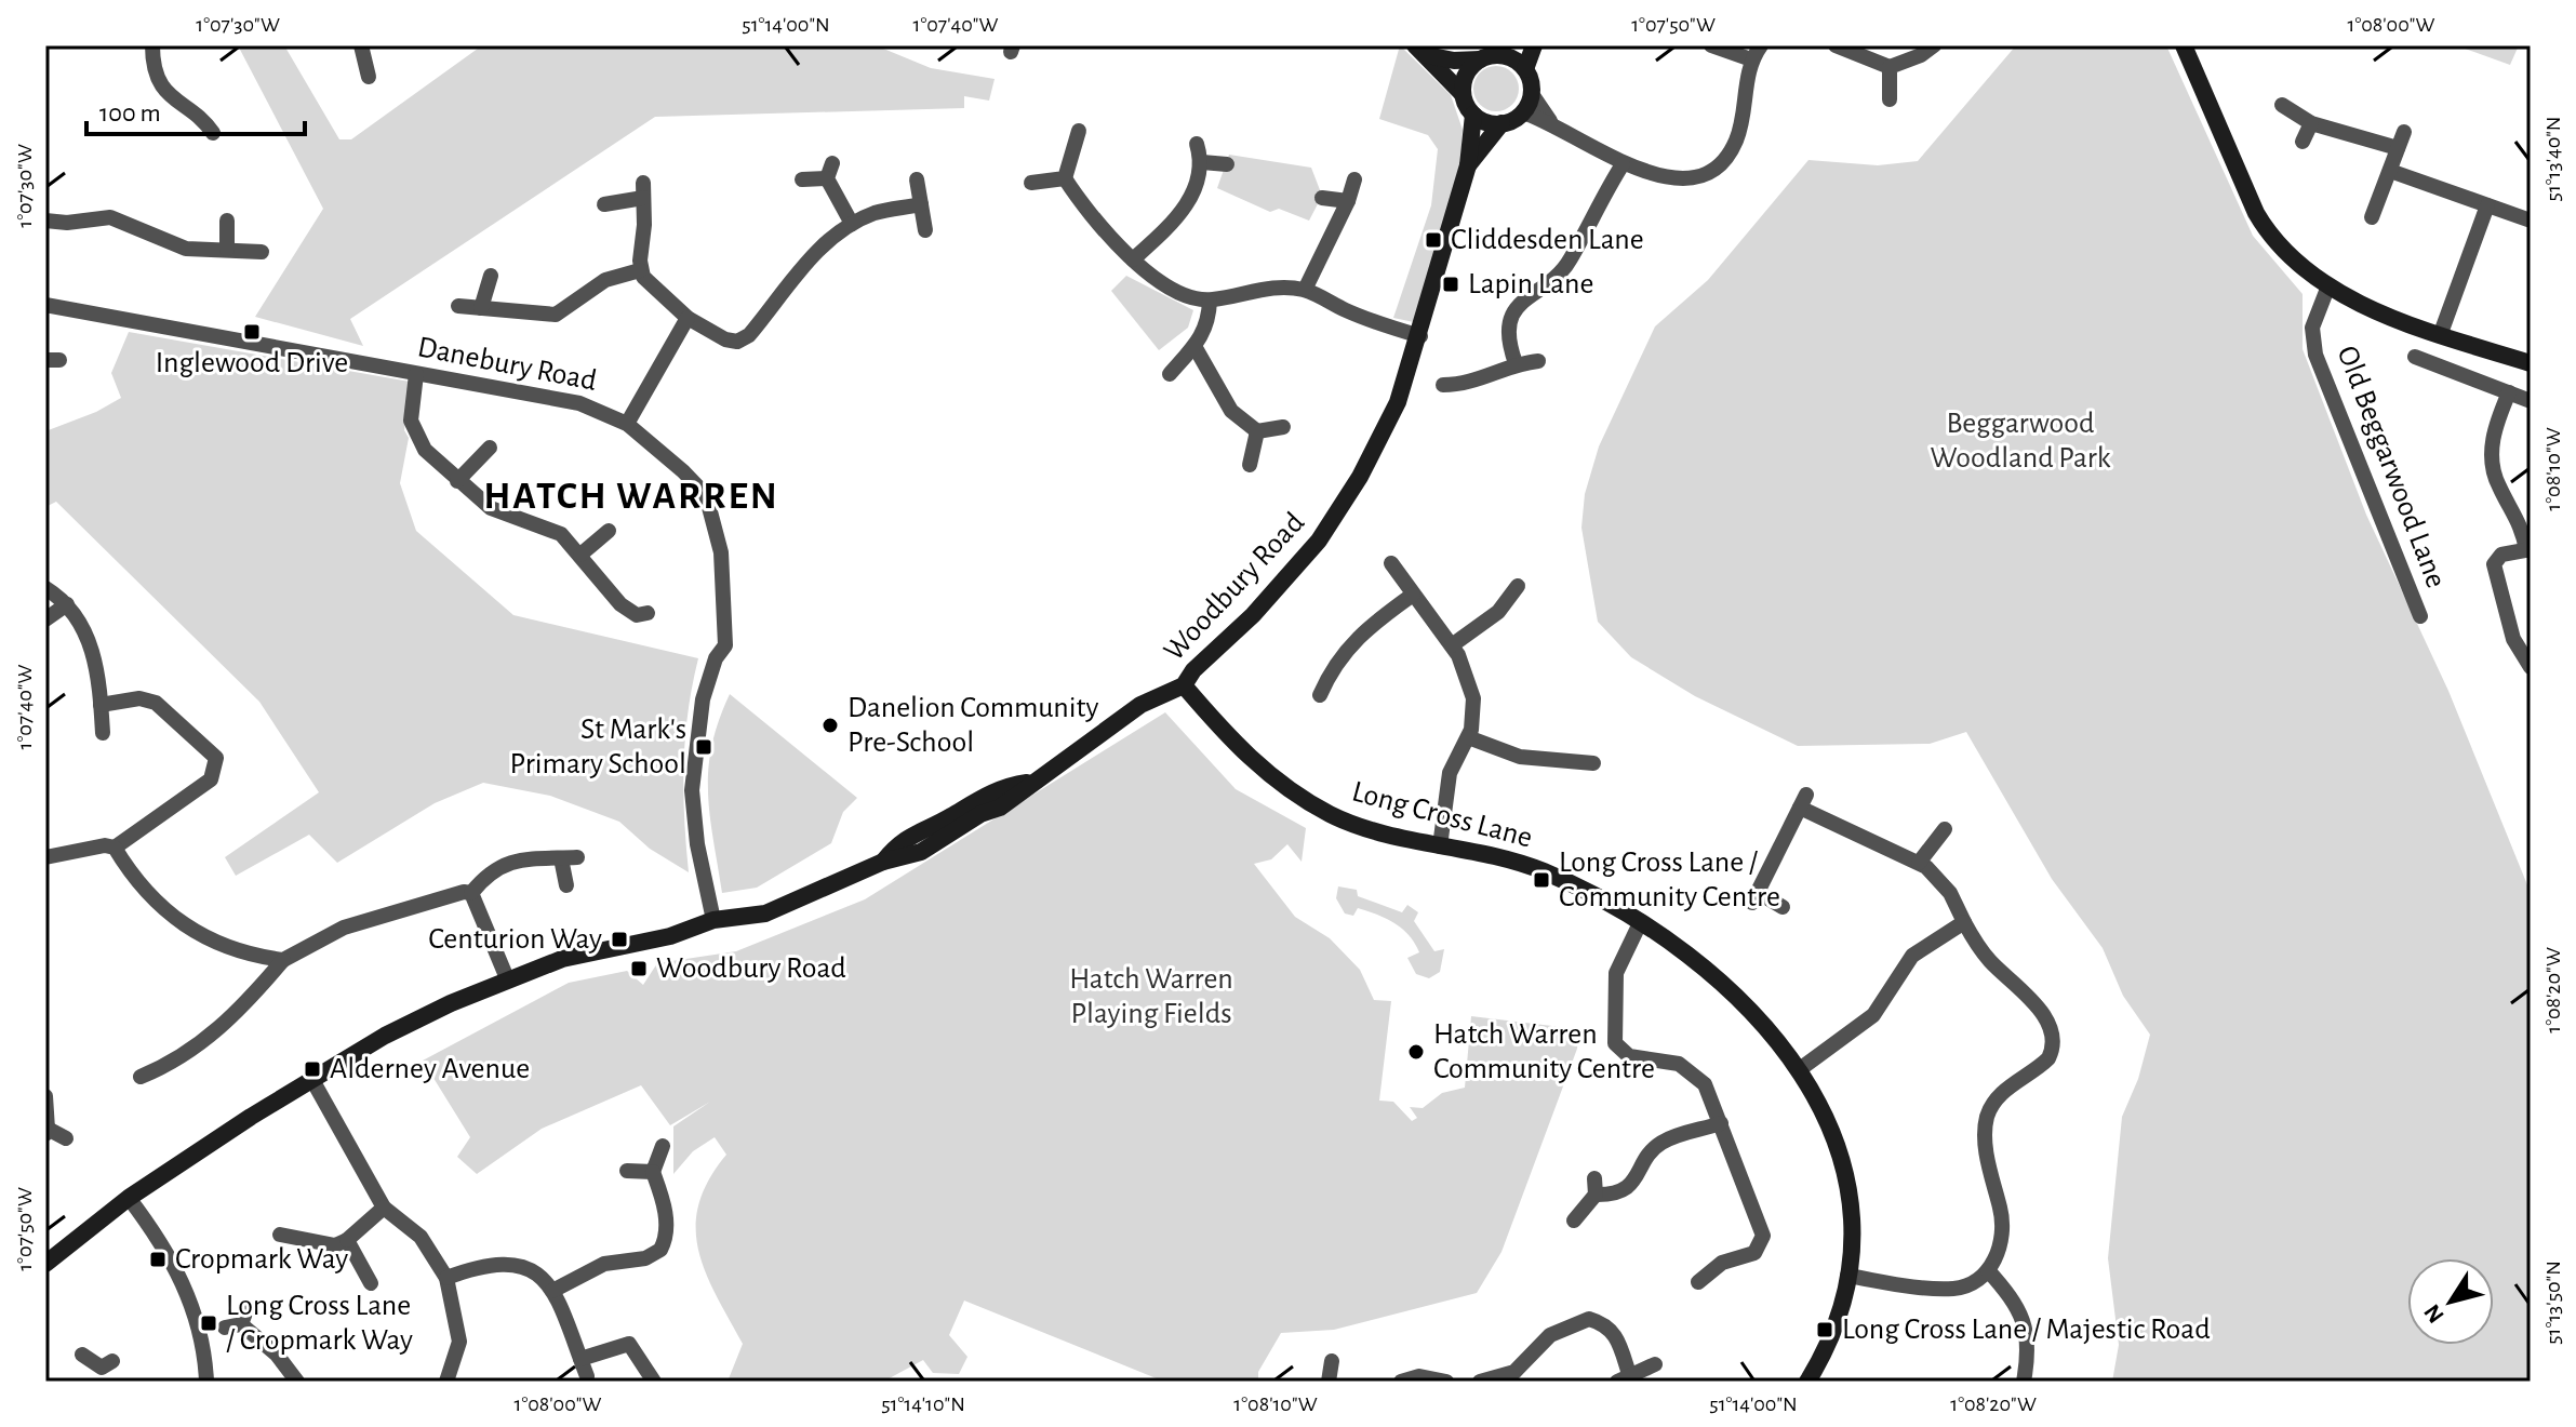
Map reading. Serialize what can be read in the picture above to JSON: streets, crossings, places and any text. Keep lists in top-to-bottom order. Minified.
{"streets":{"street":["Danebury Road","Old Beggarwood Lane","Woodbury Road","Long Cross Lane"]},"crossings":[["Danebury Road","Woodbury Road"],["Woodbury Road","Long Cross Lane"]],"districts":["HATCH WARREN"],"parks":["Beggarwood Woodland Park","Hatch Warren Playing Fields"],"places":{"transit":["Cliddesden Lane","Lapin Lane","Inglewood Drive","St Mark's Primary School","Long Cross Lane / Community Centre","Centurion Way","Woodbury Road","Alderney Avenue","Cropmark Way","Long Cross Lane / Cropmark Way","Long Cross Lane / Majestic Road"],"other":["Danelion Community Pre-School","Hatch Warren Community Centre"]},"scale_bar":"100 m","north":"bottom left","coordinates":["1°07'30\"W","51°14'00\"N","1°07'40\"W","1°07'50\"W","1°08'00\"W","51°13'40\"N","1°08'10\"W","1°08'20\"W","51°13'50\"N","51°14'10\"N"]}
